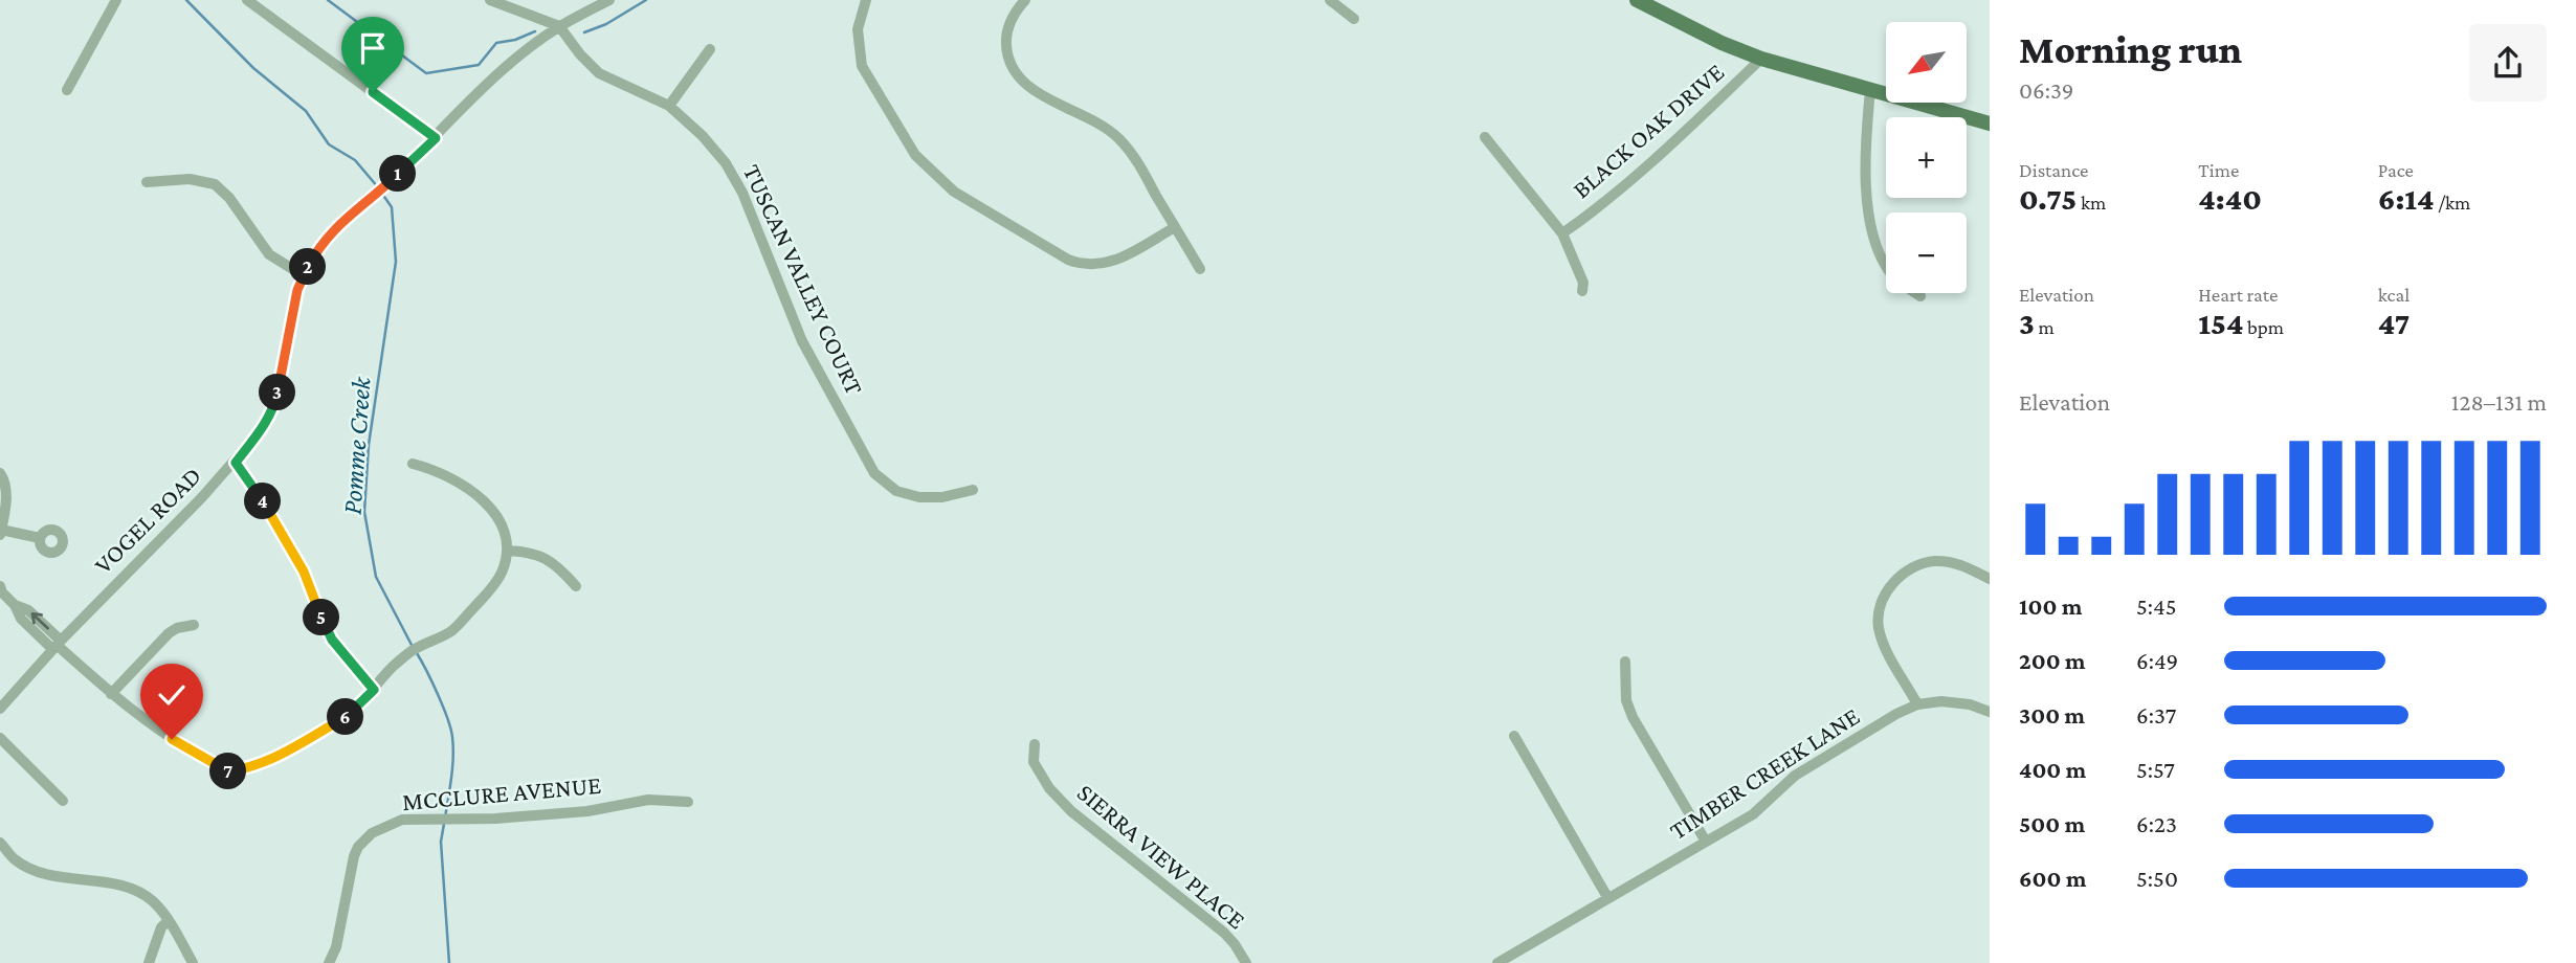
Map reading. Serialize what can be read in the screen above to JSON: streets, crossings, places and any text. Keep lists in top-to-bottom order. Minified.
{"streets":{"street":["BLACK OAK DRIVE","TUSCAN VALLEY COURT","VOGEL ROAD","TIMBER CREEK LANE","MCCLURE AVENUE","SIERRA VIEW PLACE"]},"crossings":[["TUSCAN VALLEY COURT","VOGEL ROAD"]],"water":["Pomme Creek"],"north":"bottom left","page":{"heading":["Morning run","06:39"],"map_buttons":["+","−"],"stats":[["Distance","0.75 km"],["Time","4:40"],["Pace","6:14 /km"],["Elevation","3 m"],["Heart rate","154 bpm"],["kcal","47"]],"pins":["1","2","3","4","5","6","7"],"chart":["Elevation","128–131 m"],"list":[{"name":"100 m","note":"5:45"},{"name":"200 m","note":"6:49"},{"name":"300 m","note":"6:37"},{"name":"400 m","note":"5:57"},{"name":"500 m","note":"6:23"},{"name":"600 m","note":"5:50"}]}}
